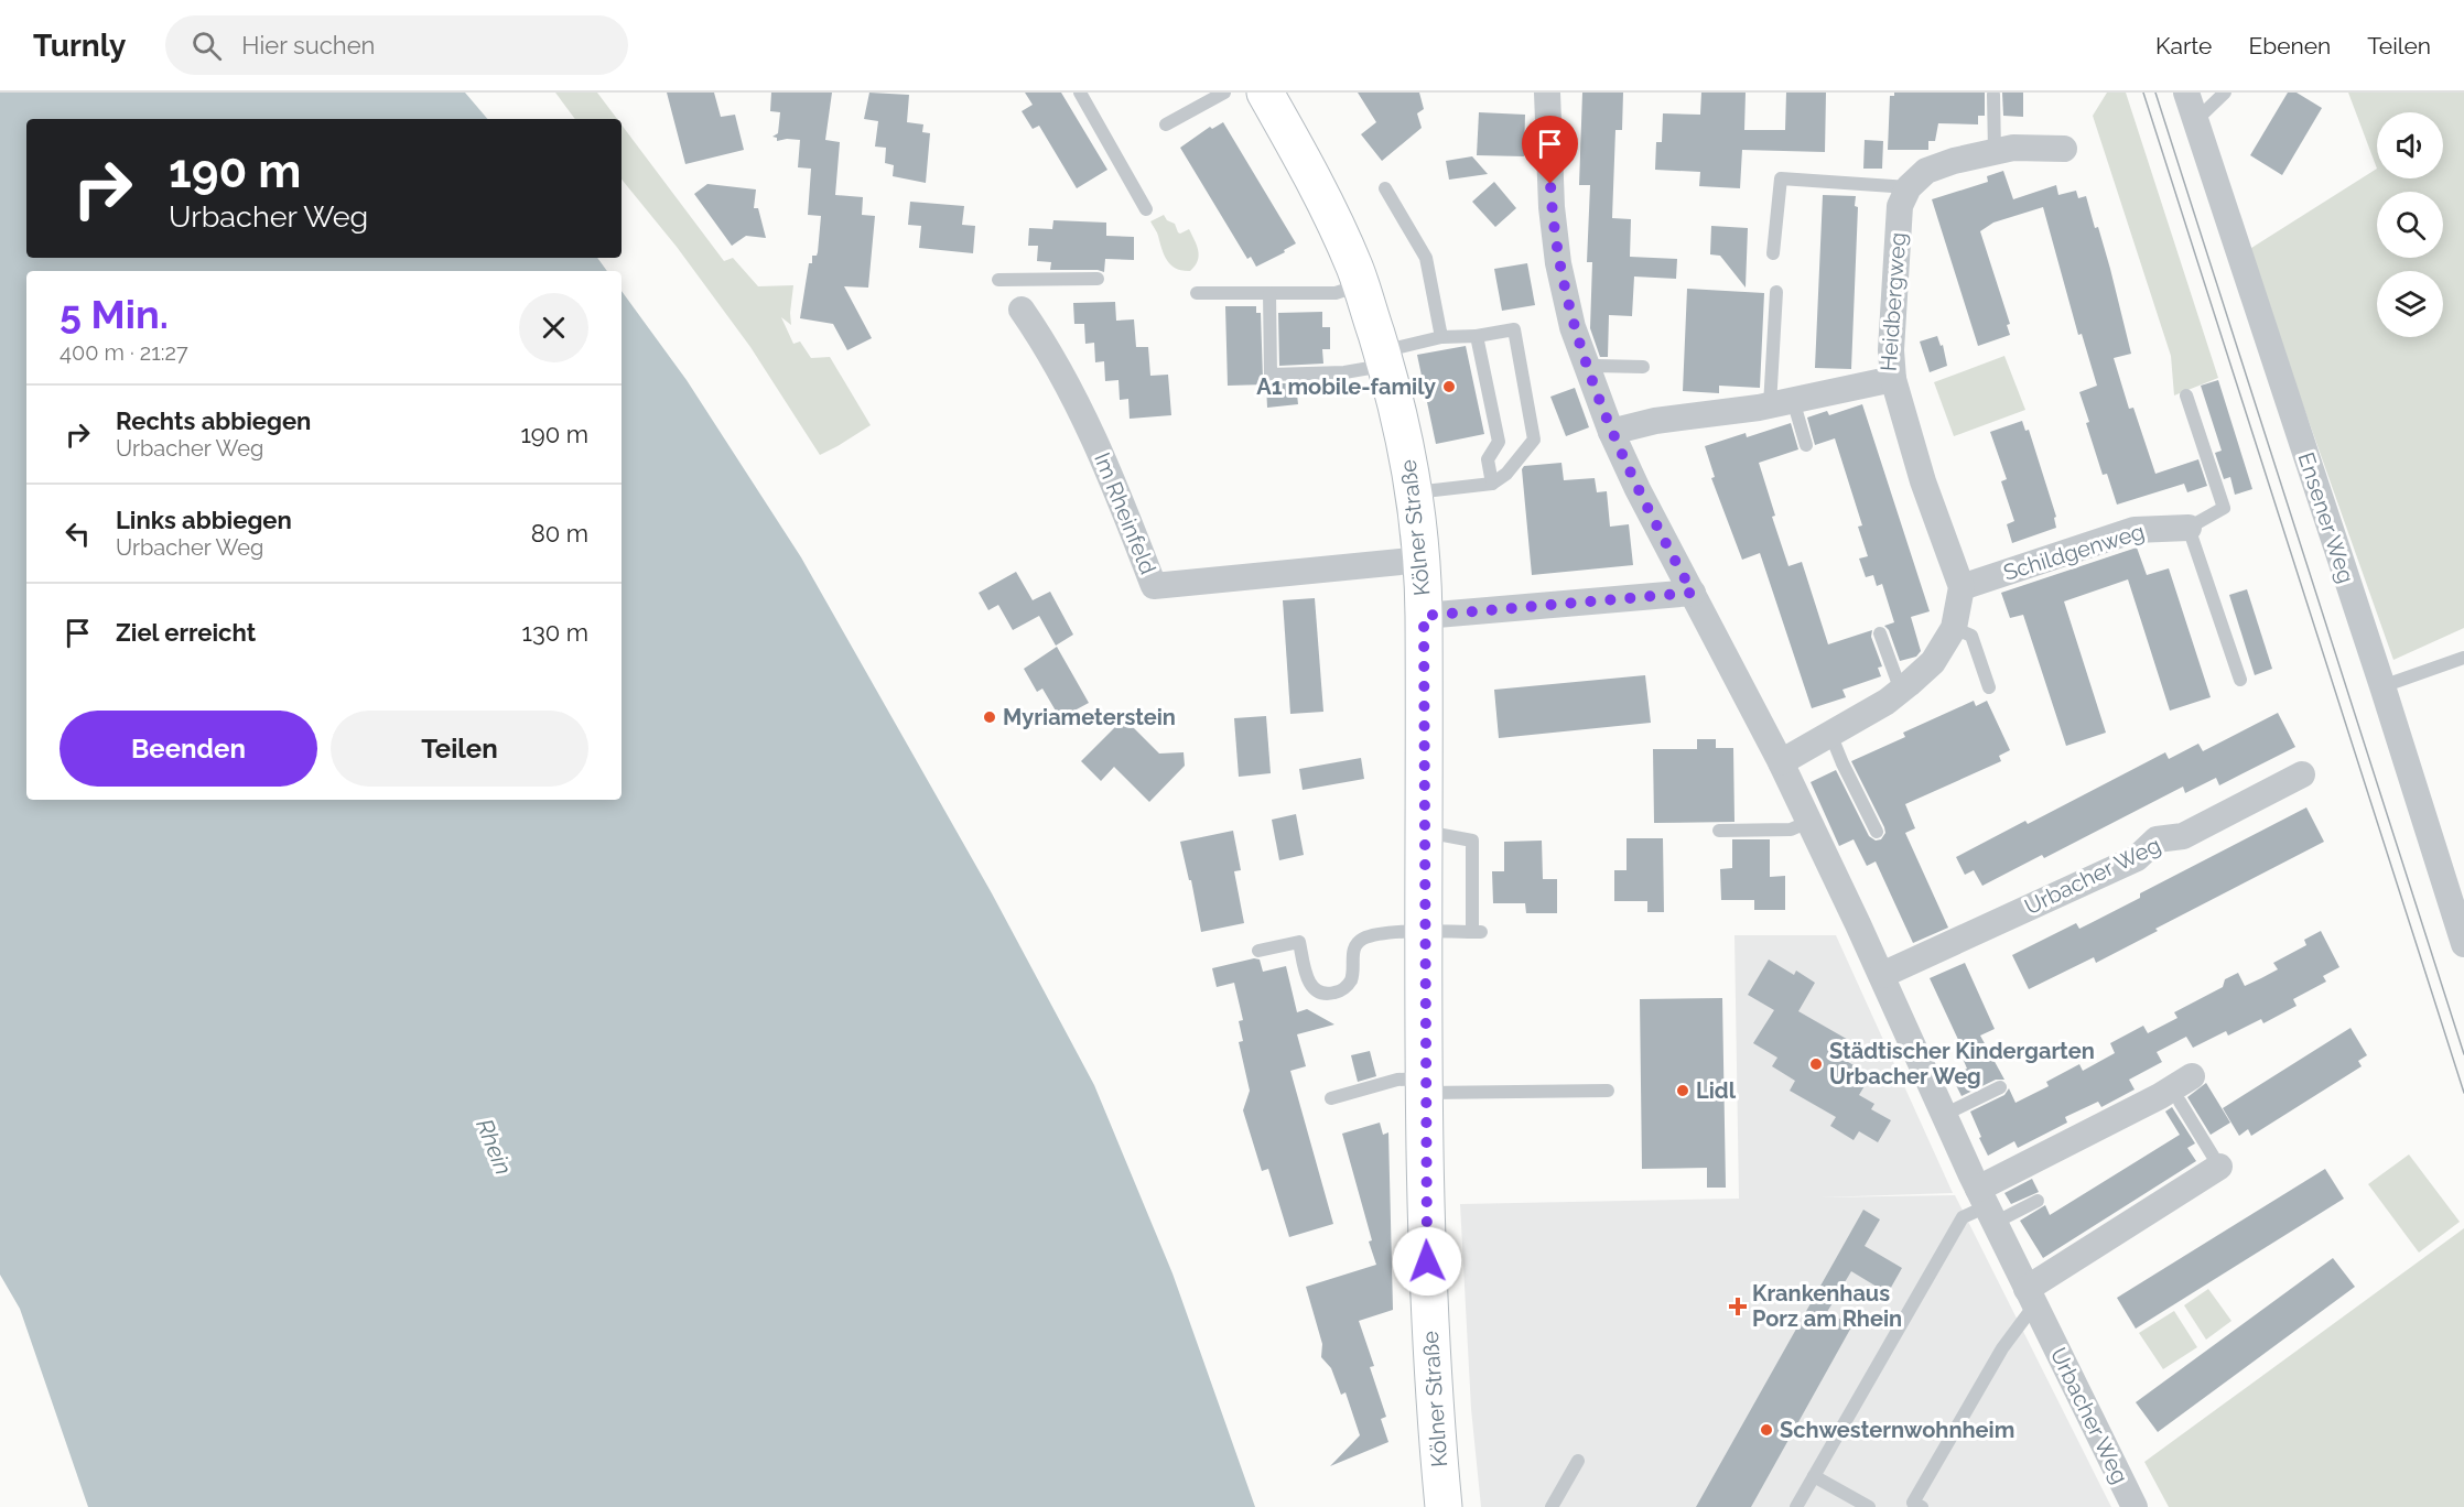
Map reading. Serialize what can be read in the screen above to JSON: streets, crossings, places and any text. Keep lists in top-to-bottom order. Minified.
{"streets":{"main road":["Kölner Straße"],"street":["Heidbergweg","Im Rheinfeld","Ensener Weg","Schildgenweg","Urbacher Weg"]},"crossings":[["Heidbergweg","Urbacher Weg"],["Im Rheinfeld","Kölner Straße"]],"water":["Rhein"],"places":{"other":["A1 mobile-family","Myriameterstein","Städtischer Kindergarten Urbacher Weg","Lidl","Schwesternwohnheim"],"health":["Krankenhaus Porz am Rhein"]},"page":{"header":"Turnly","search":"Hier suchen","nav":["Karte","Ebenen","Teilen"],"turn":["190 m","Urbacher Weg"],"heading":["5 Min.","400 m · 21:27"],"list":[{"name":"Rechts abbiegen","note":"Urbacher Weg","value":"190 m"},{"name":"Links abbiegen","note":"Urbacher Weg","value":"80 m"},{"name":"Ziel erreicht","value":"130 m"}],"buttons":["Beenden","Teilen"]}}
